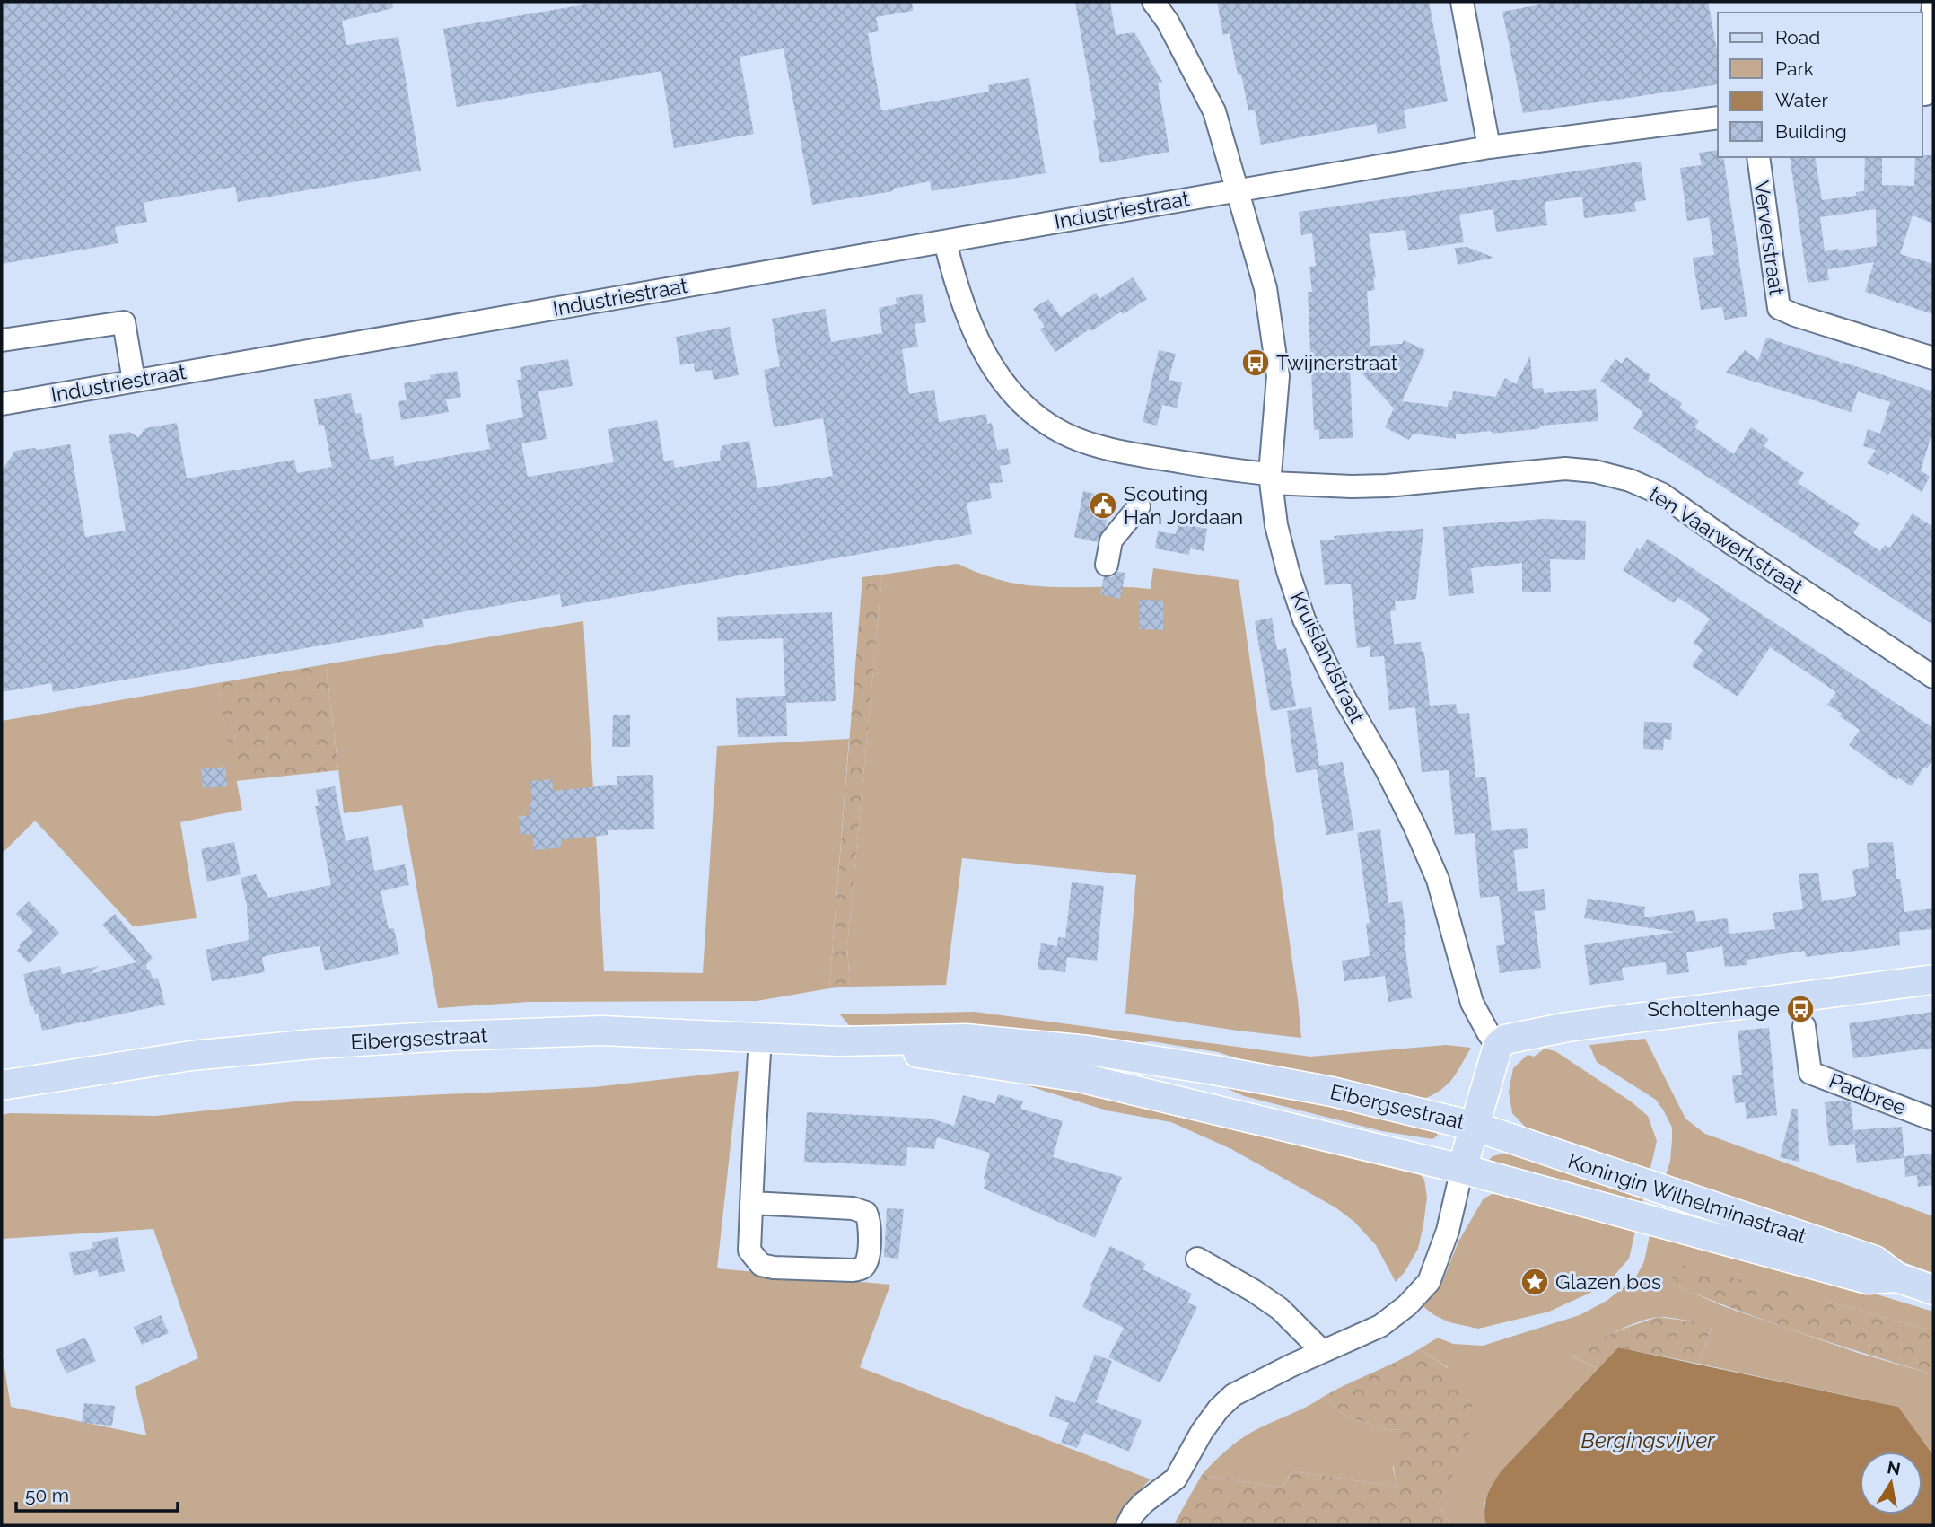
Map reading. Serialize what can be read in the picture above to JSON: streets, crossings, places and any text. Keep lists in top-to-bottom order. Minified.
{"streets":{"main road":["Eibergsestraat","Koningin Wilhelminastraat"],"street":["Industriestraat","Ververstraat","ten Vaarwerkstraat","Kruislandstraat","Padbree"]},"crossings":[["Industriestraat","ten Vaarwerkstraat"],["Industriestraat","Kruislandstraat"],["ten Vaarwerkstraat","Kruislandstraat"],["Kruislandstraat","Eibergsestraat"],["Eibergsestraat","Koningin Wilhelminastraat"]],"water":["Bergingsvijver"],"places":{"bus stop":["Twijnerstraat","Scholtenhage"],"public building":["Scouting Han Jordaan"],"place":["Glazen bos"]},"legend":["Road","Park","Water","Building"],"scale_bar":"50 m","north":"top"}
